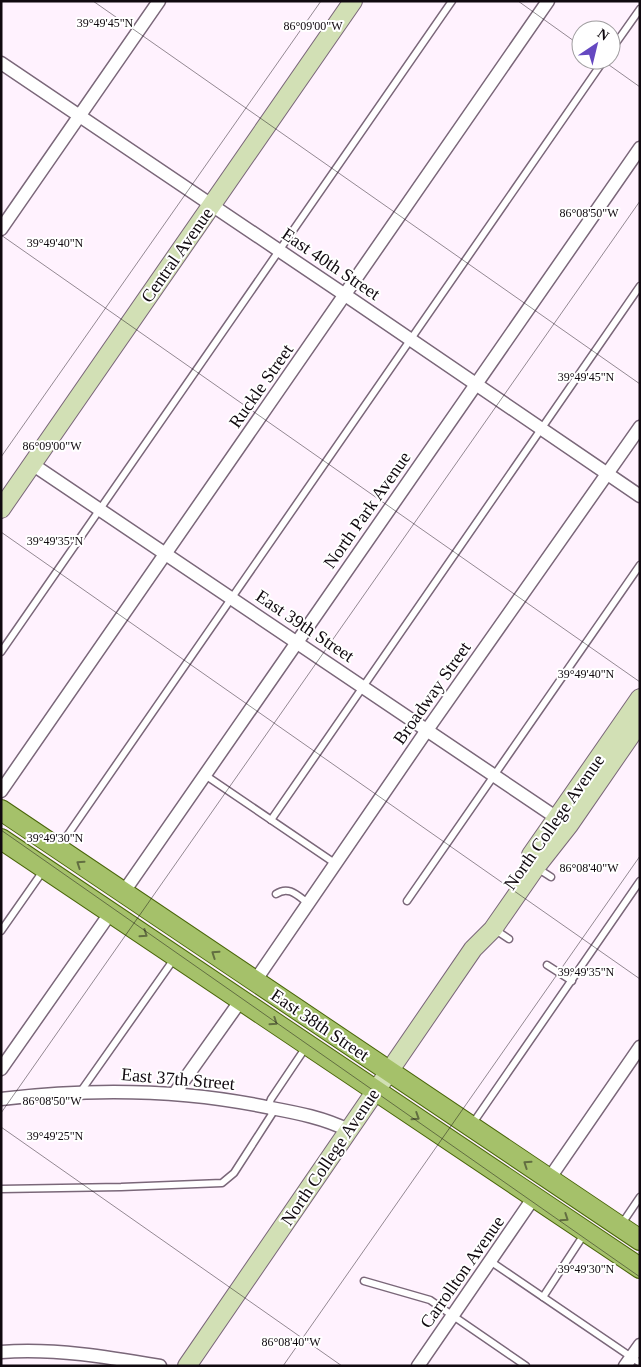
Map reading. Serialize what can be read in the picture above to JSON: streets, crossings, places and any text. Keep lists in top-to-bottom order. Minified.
{"streets":{"main road":["Central Avenue","North College Avenue","East 38th Street"],"street":["East 40th Street","Ruckle Street","North Park Avenue","East 39th Street","Broadway Street","East 37th Street","Carrollton Avenue"]},"crossings":[["Central Avenue","East 40th Street"],["Central Avenue","East 39th Street"],["East 40th Street","Ruckle Street"],["East 40th Street","North Park Avenue"],["East 40th Street","Broadway Street"],["Ruckle Street","East 39th Street"],["North Park Avenue","East 39th Street"],["North Park Avenue","East 38th Street"],["East 39th Street","Broadway Street"],["East 39th Street","North College Avenue"],["Broadway Street","East 38th Street"],["North College Avenue","East 38th Street"],["North College Avenue","East 37th Street"],["East 38th Street","Carrollton Avenue"]],"north":"top right","coordinates":["39°49'45\"N","86°09'00\"W","86°08'50\"W","39°49'40\"N","39°49'35\"N","39°49'30\"N","86°08'40\"W","39°49'25\"N"]}
